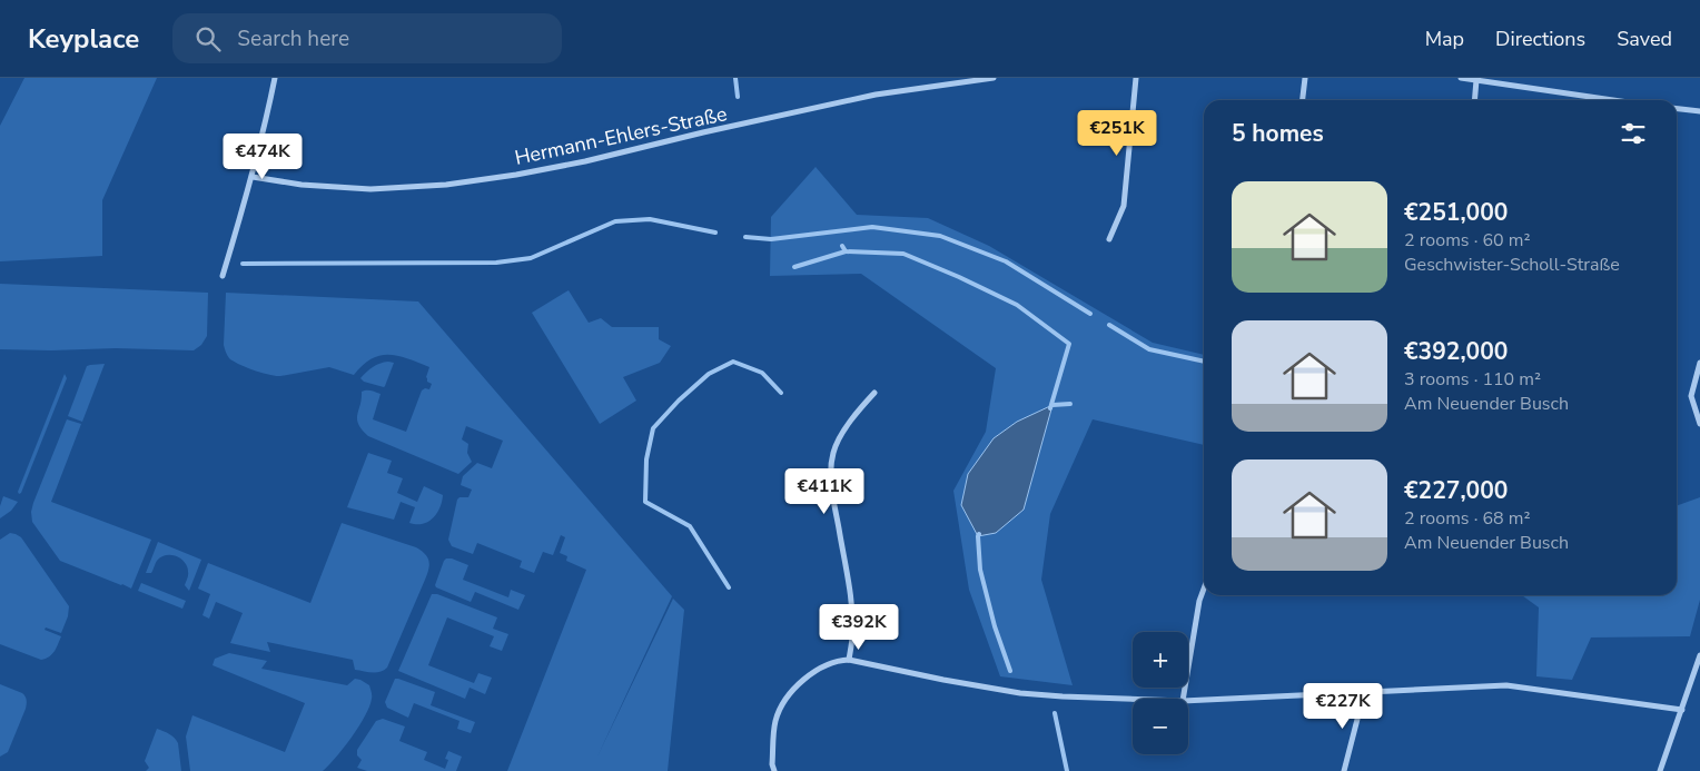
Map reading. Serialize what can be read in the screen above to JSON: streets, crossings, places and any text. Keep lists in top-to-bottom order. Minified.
{"streets":{"street":["Hermann-Ehlers-Straße"]},"page":{"header":"Keyplace","search":"Search here","nav":["Map","Directions","Saved"],"heading":"5 homes","price":["€251K","€474K","€411K","€392K","€227K"],"list":[{"name":"€251,000","note":"2 rooms · 60 m² · Geschwister-Scholl-Straße"},{"name":"€392,000","note":"3 rooms · 110 m² · Am Neuender Busch"},{"name":"€227,000","note":"2 rooms · 68 m² · Am Neuender Busch"}],"map_buttons":["+","−"]}}
